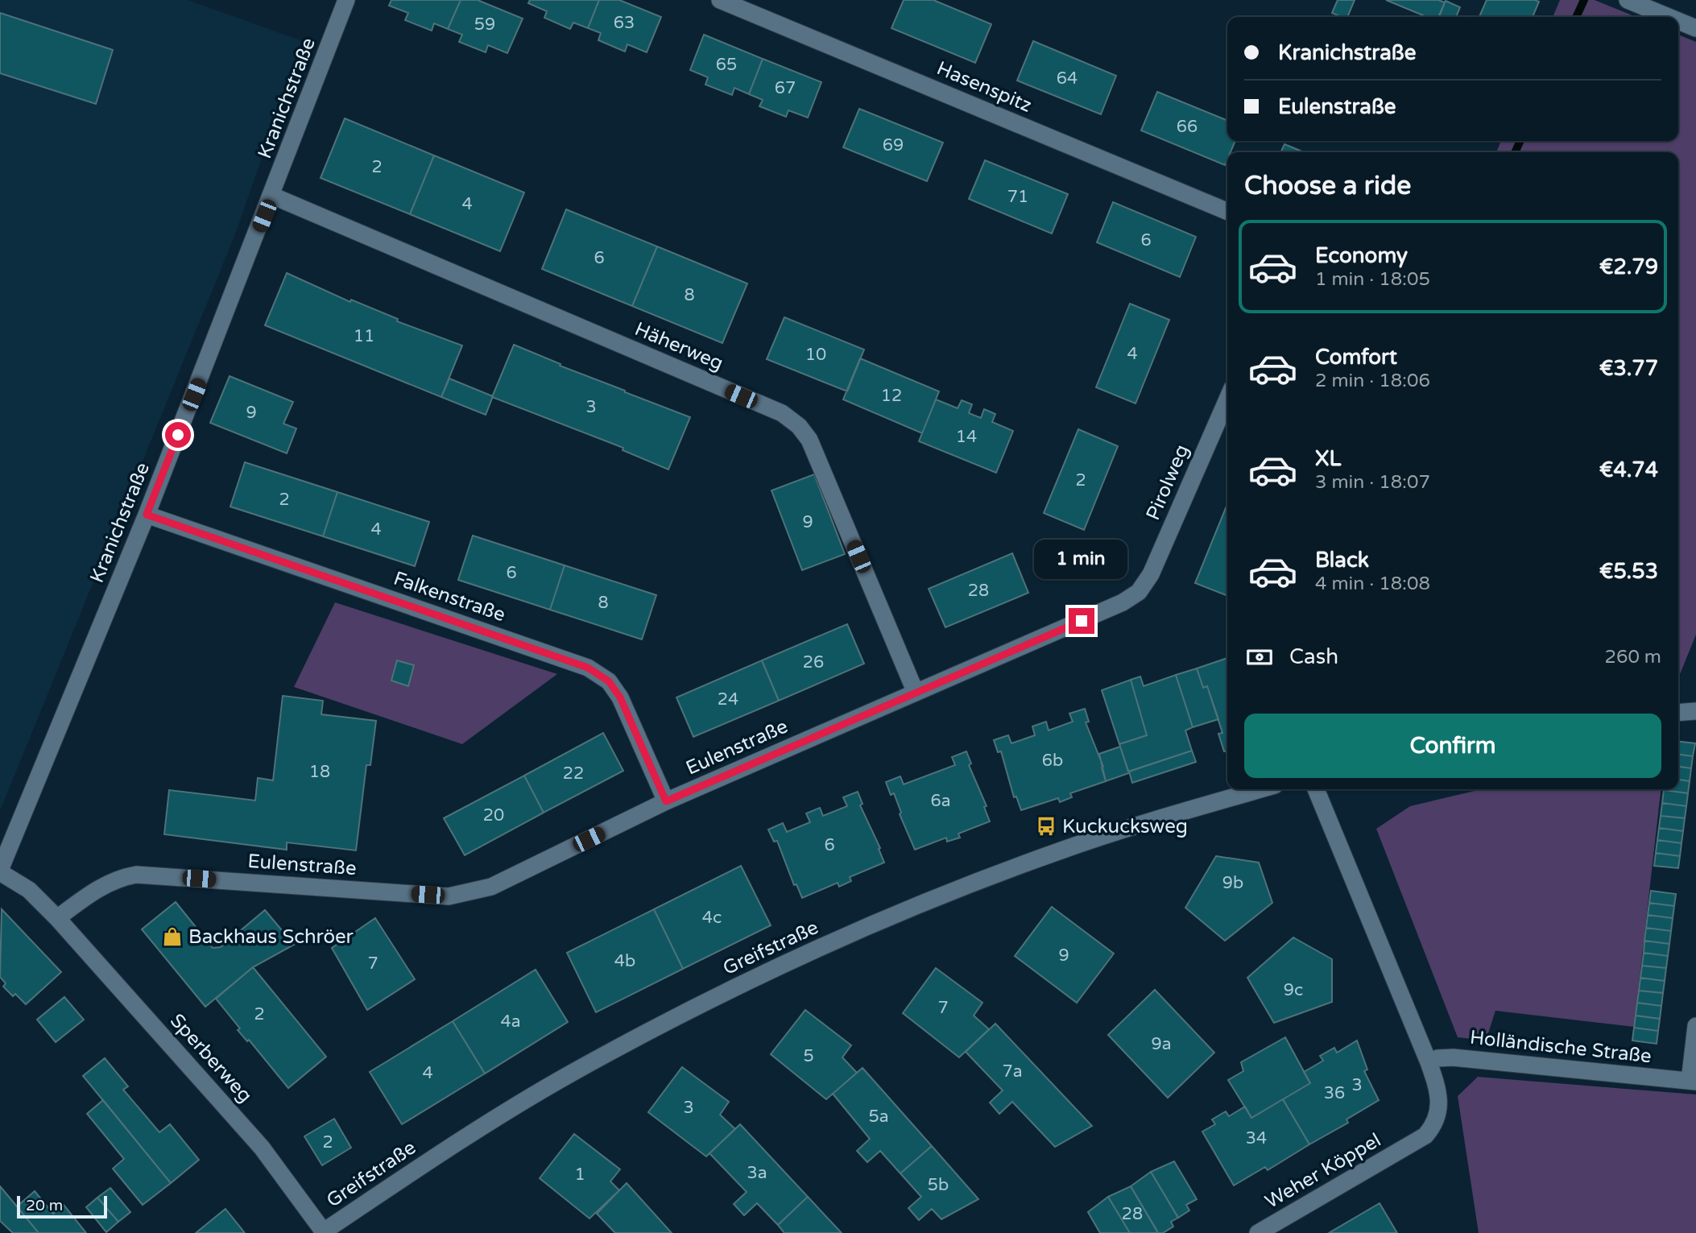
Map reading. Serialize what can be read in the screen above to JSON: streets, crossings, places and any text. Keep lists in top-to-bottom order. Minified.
{"streets":{"street":["Hasenspitz","Kranichstraße","Häherweg","Pirolweg","Falkenstraße","Eulenstraße","Greifstraße","Holländische Straße","Sperberweg","Weher Köppel"]},"crossings":[["Kranichstraße","Häherweg"],["Kranichstraße","Falkenstraße"],["Häherweg","Eulenstraße"],["Pirolweg","Eulenstraße"],["Falkenstraße","Eulenstraße"],["Eulenstraße","Sperberweg"],["Greifstraße","Sperberweg"],["Holländische Straße","Weher Köppel"]],"places":{"bus stop":["Kuckucksweg"],"shop":["Backhaus Schröer"]},"house_numbers":["63","59","65","64","67","66","69","2","71","4","6","6","8","11","4","10","12","3","9","14","2","2","9","4","6","28","8","26","24","6b","18","22","6a","20","6","9b","4c","9","4b","7","9c","7","2","4a","9a","5","7a","4","3","36","3","5a","34","2","3a","1","5b","28"],"scale_bar":"20 m","page":{"banner":["Kranichstraße","Eulenstraße"],"heading":"Choose a ride","list":[{"name":"Economy","note":"1 min · 18:05","value":"€2.79"},{"name":"Comfort","note":"2 min · 18:06","value":"€3.77"},{"name":"XL","note":"3 min · 18:07","value":"€4.74"},{"name":"Black","note":"4 min · 18:08","value":"€5.53"}],"bubble":"1 min","pay":["Cash","260 m"],"buttons":"Confirm","scale":"20 m"}}
